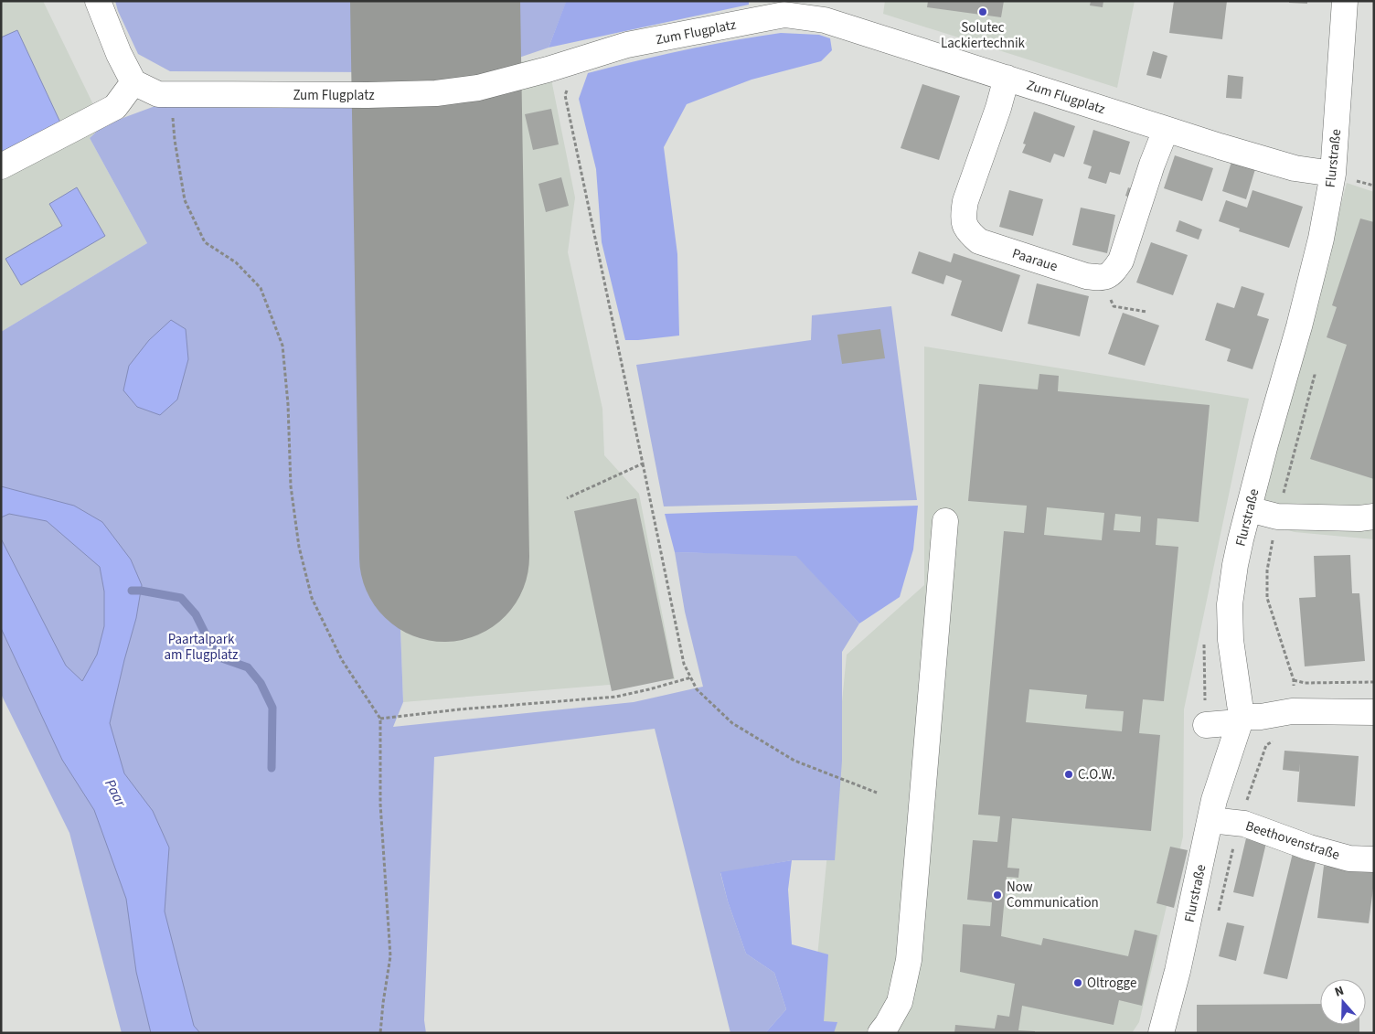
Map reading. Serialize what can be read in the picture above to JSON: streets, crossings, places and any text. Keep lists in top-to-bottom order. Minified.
{"streets":{"street":["Zum Flugplatz","Flurstraße","Paaraue","Beethovenstraße"]},"crossings":[["Zum Flugplatz","Flurstraße"],["Zum Flugplatz","Paaraue"],["Flurstraße","Beethovenstraße"]],"water":["Paar"],"parks":["Paartalpark am Flugplatz"],"places":["Solutec Lackiertechnik","C.O.W.","Now Communication","Oltrogge"],"north":"top"}
